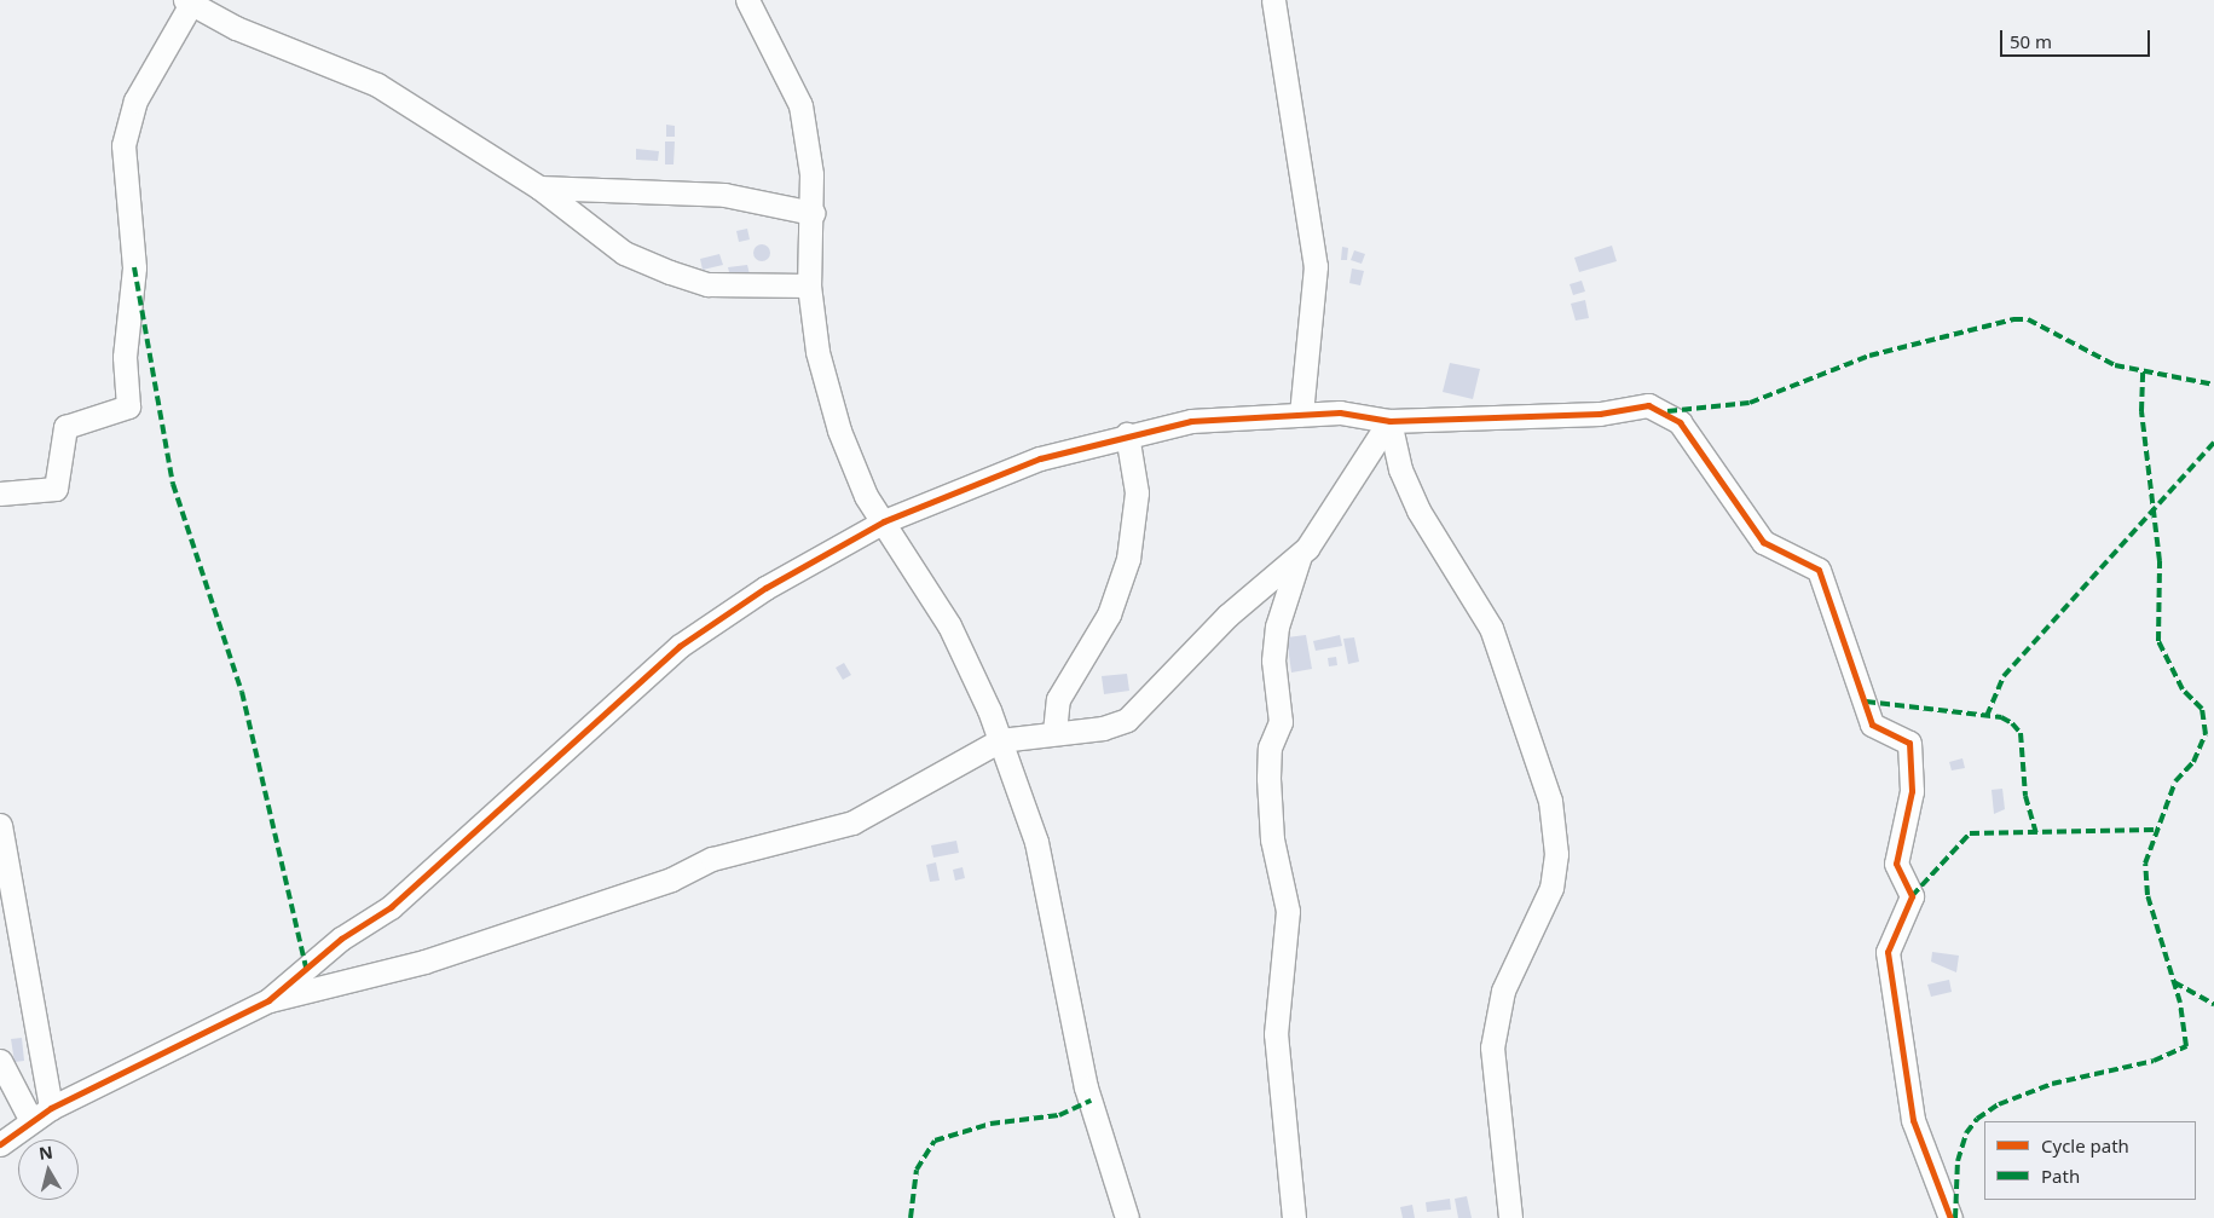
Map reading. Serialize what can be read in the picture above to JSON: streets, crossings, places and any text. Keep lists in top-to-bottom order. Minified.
{"legend":["Cycle path","Path"],"scale_bar":"50 m","north":"top"}
